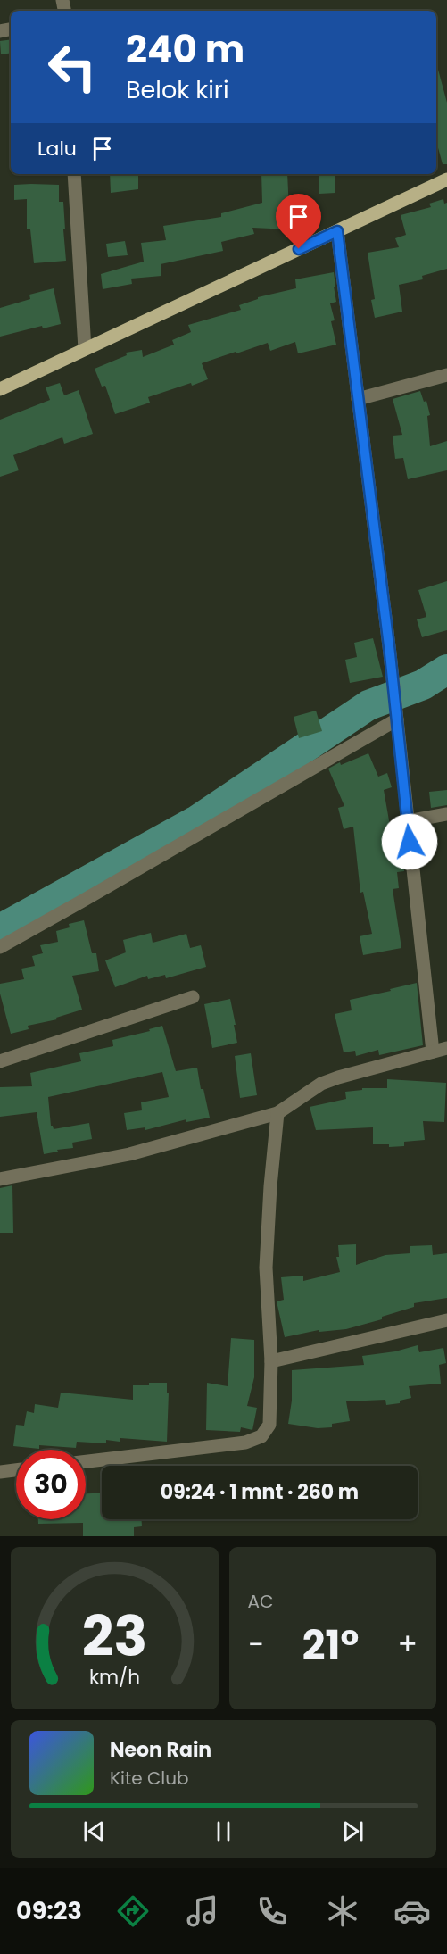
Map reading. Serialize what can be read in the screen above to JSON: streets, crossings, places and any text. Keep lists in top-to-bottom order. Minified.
{"page":{"turn":["240 m","Belok kiri"],"then":"Lalu","limit":"30","trip":"09:24 · 1 mnt · 260 m","tile":"AC","heat":["−","21°","+"],"song":["Neon Rain","Kite Club"],"tabs":"09:23","gauge":["23","km/h"]}}
